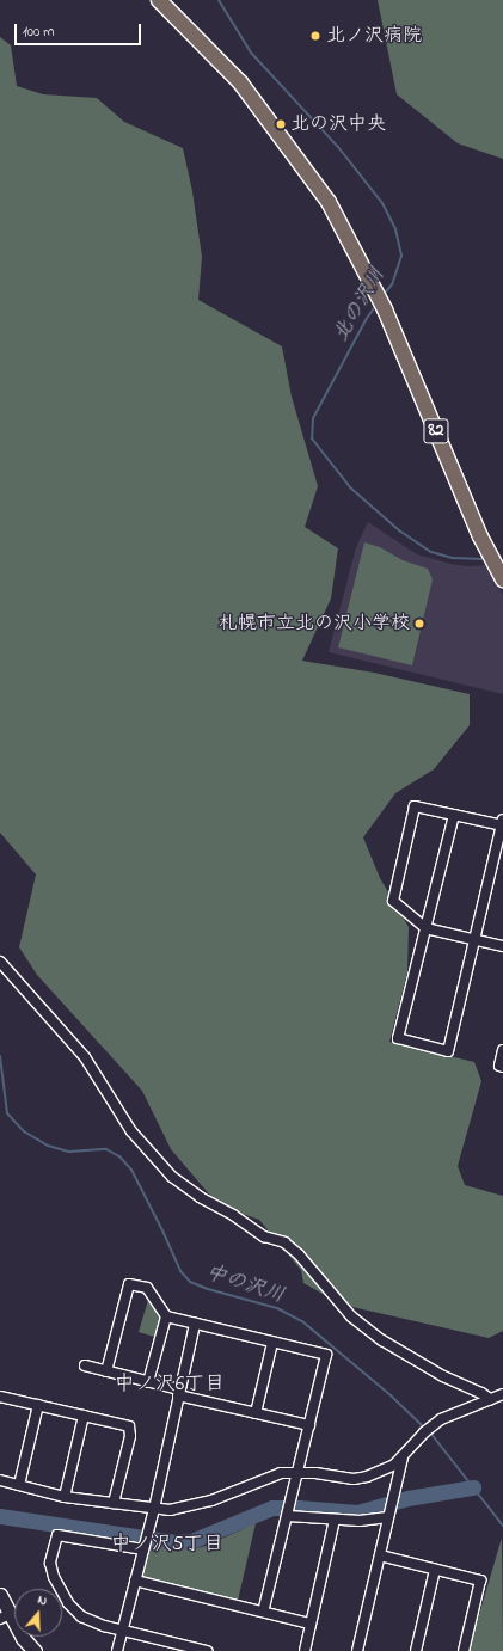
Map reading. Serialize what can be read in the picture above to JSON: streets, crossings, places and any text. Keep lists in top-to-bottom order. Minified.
{"streets":{"main road":["82"]},"districts":["中ノ沢6丁目","中ノ沢5丁目"],"water":["北の沢川","中の沢川"],"places":["北ノ沢病院","北の沢中央","札幌市立北の沢小学校"],"scale_bar":"100 m","north":"top"}
